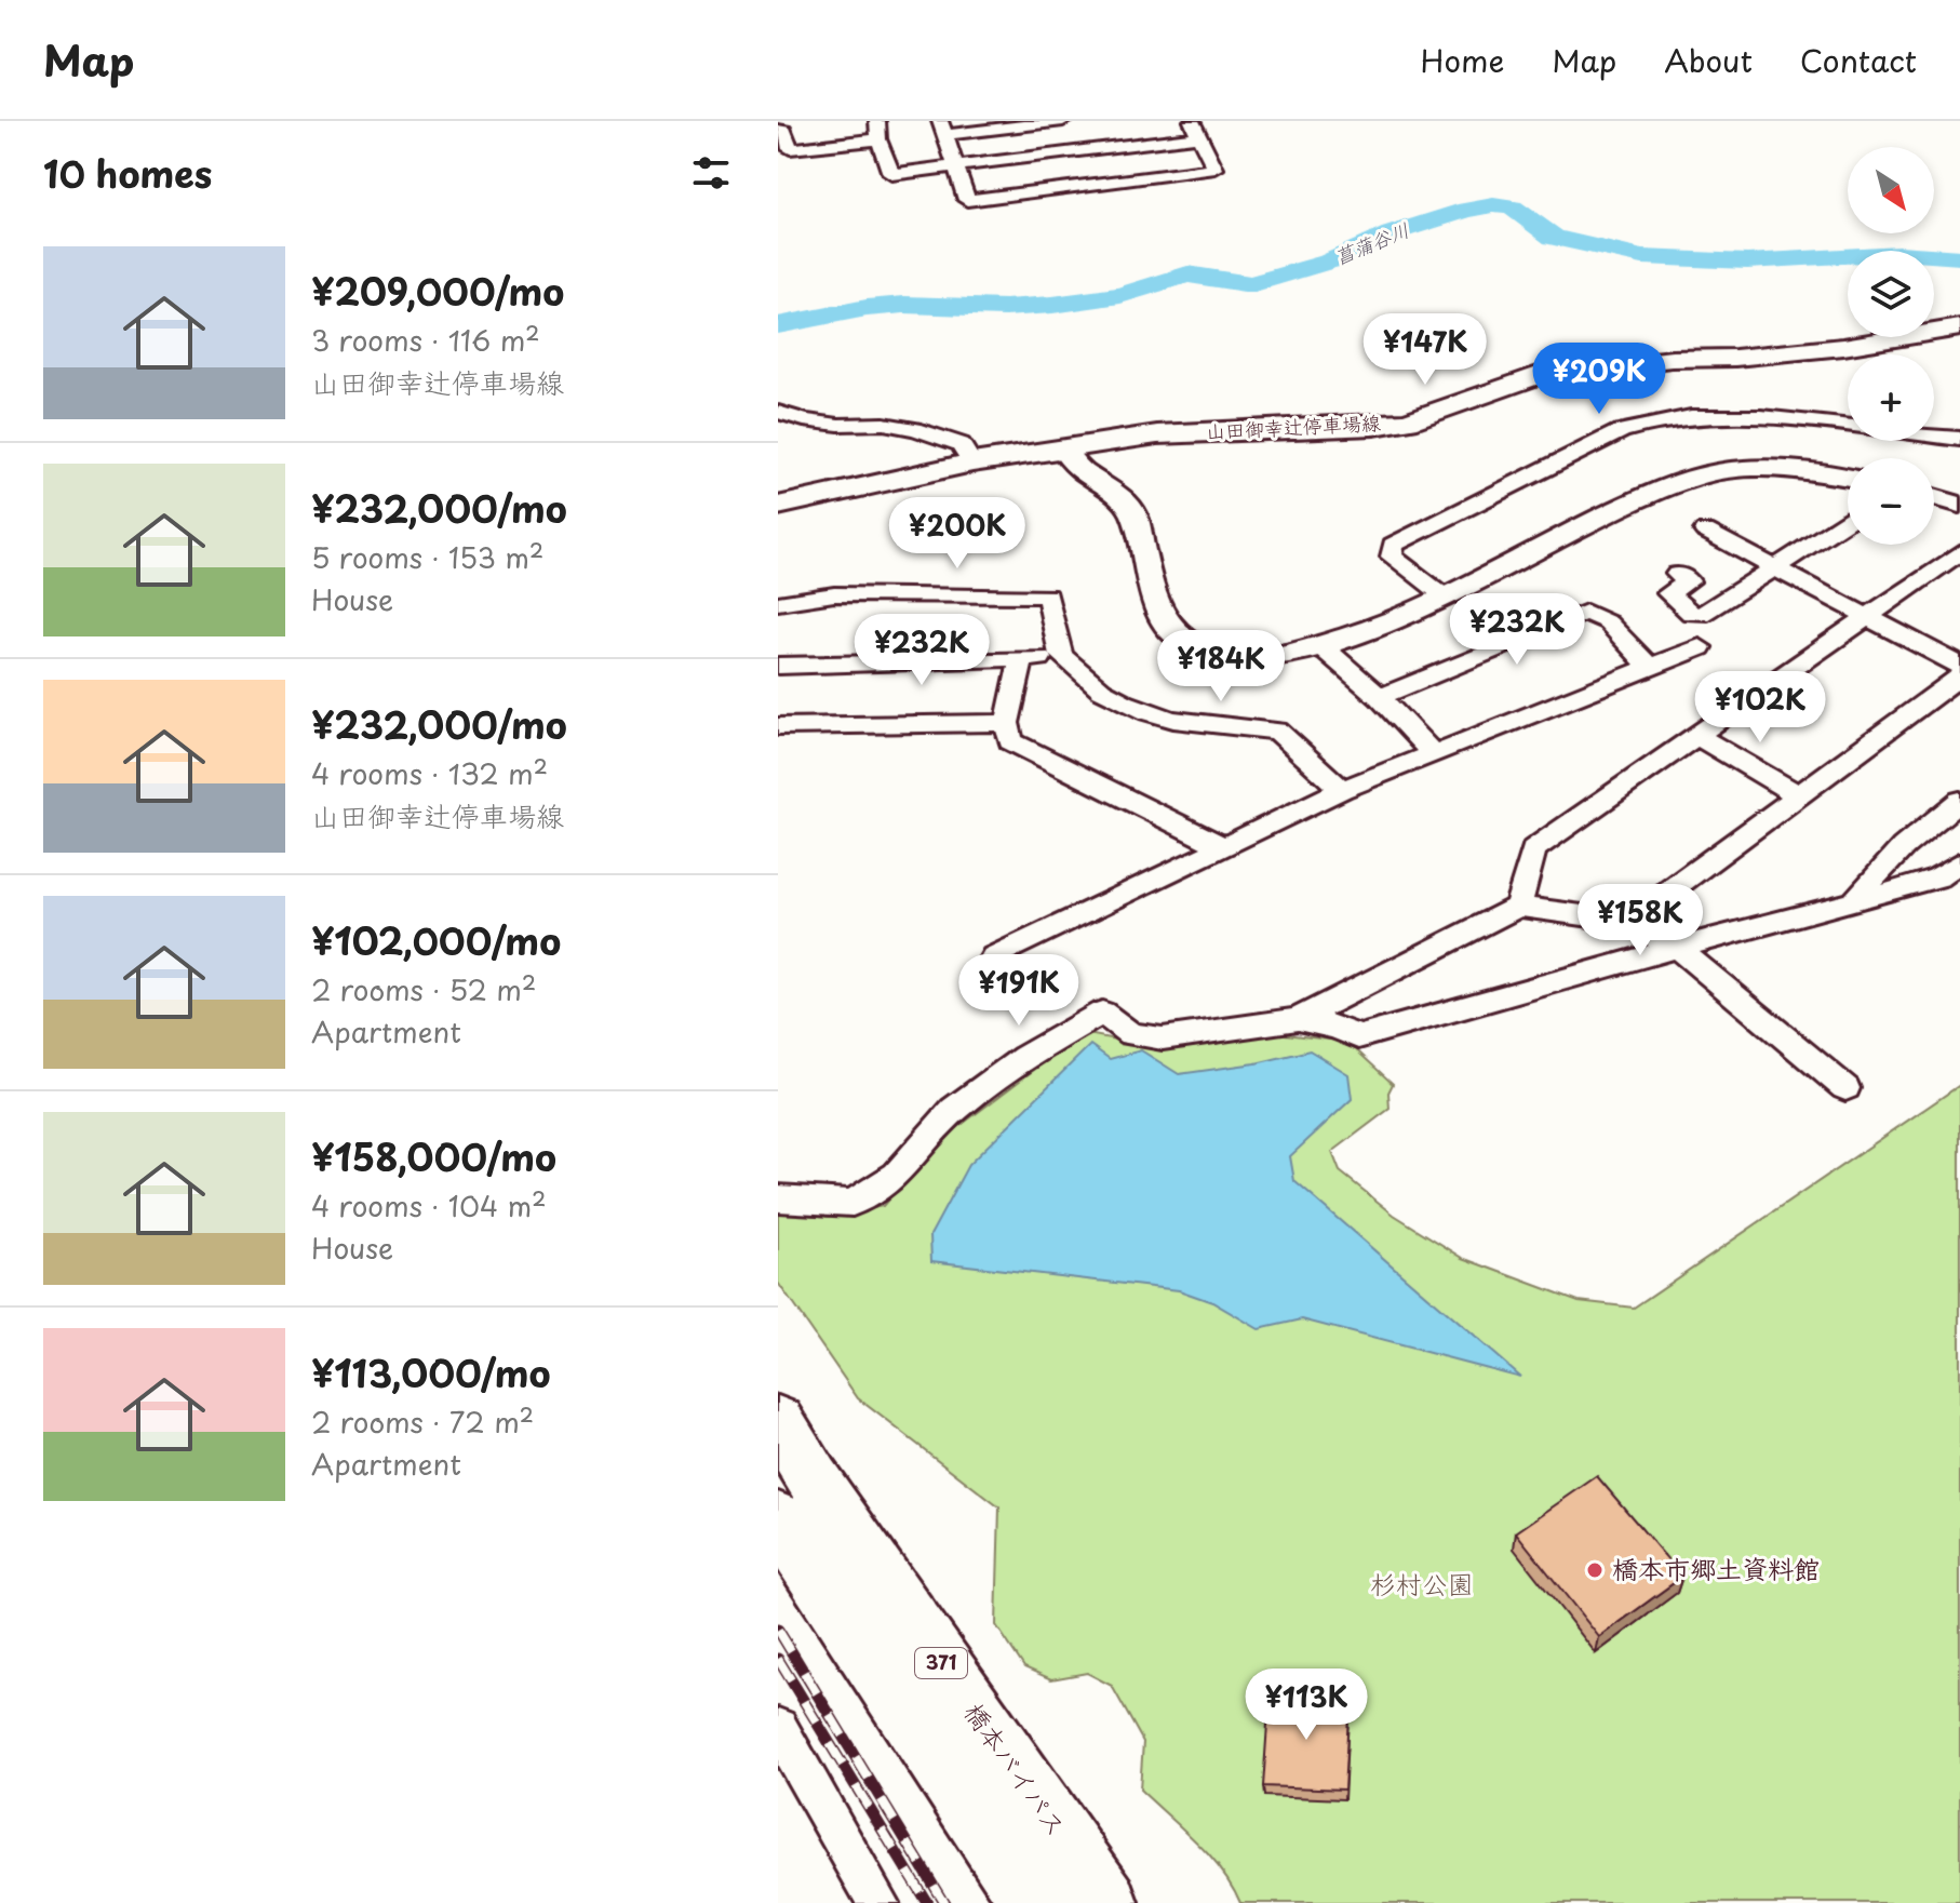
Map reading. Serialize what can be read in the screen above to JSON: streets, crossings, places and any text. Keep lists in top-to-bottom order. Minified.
{"streets":{"highway":["371","橋本バイパス"],"main road":["山田御幸辻停車場線"]},"water":["菖蒲谷川"],"parks":["杉村公園"],"places":["橋本市郷土資料館"],"north":"bottom right","page":{"header":"Map","nav":["Home","Map","About","Contact"],"heading":"10 homes","map_buttons":["+","−"],"list":[{"name":"¥209,000/mo","note":"3 rooms · 116 m² · 山田御幸辻停車場線"},{"name":"¥232,000/mo","note":"5 rooms · 153 m² · House"},{"name":"¥232,000/mo","note":"4 rooms · 132 m² · 山田御幸辻停車場線"},{"name":"¥102,000/mo","note":"2 rooms · 52 m² · Apartment"},{"name":"¥158,000/mo","note":"4 rooms · 104 m² · House"},{"name":"¥113,000/mo","note":"2 rooms · 72 m² · Apartment"}],"price":["¥147K","¥209K","¥200K","¥232K","¥232K","¥184K","¥102K","¥158K","¥191K","¥113K"]}}
